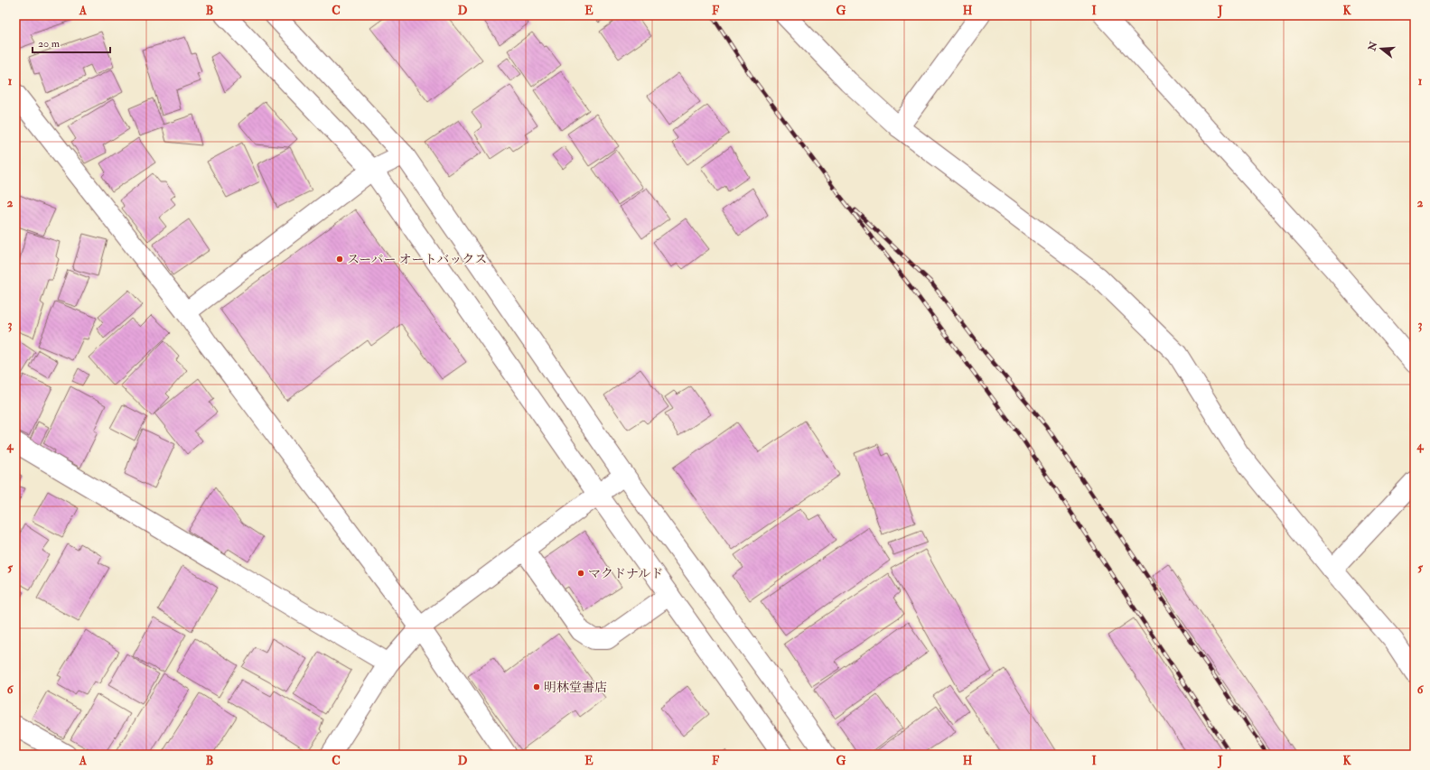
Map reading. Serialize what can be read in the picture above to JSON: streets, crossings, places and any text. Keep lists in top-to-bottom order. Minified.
{"places":["スーパー オートバックス","マクドナルド","明林堂書店"],"scale_bar":"20 m","north":"left","grid":{"columns":["A","B","C","D","E","F","G","H","I","J","K"],"rows":["1","2","3","4","5","6"]}}
